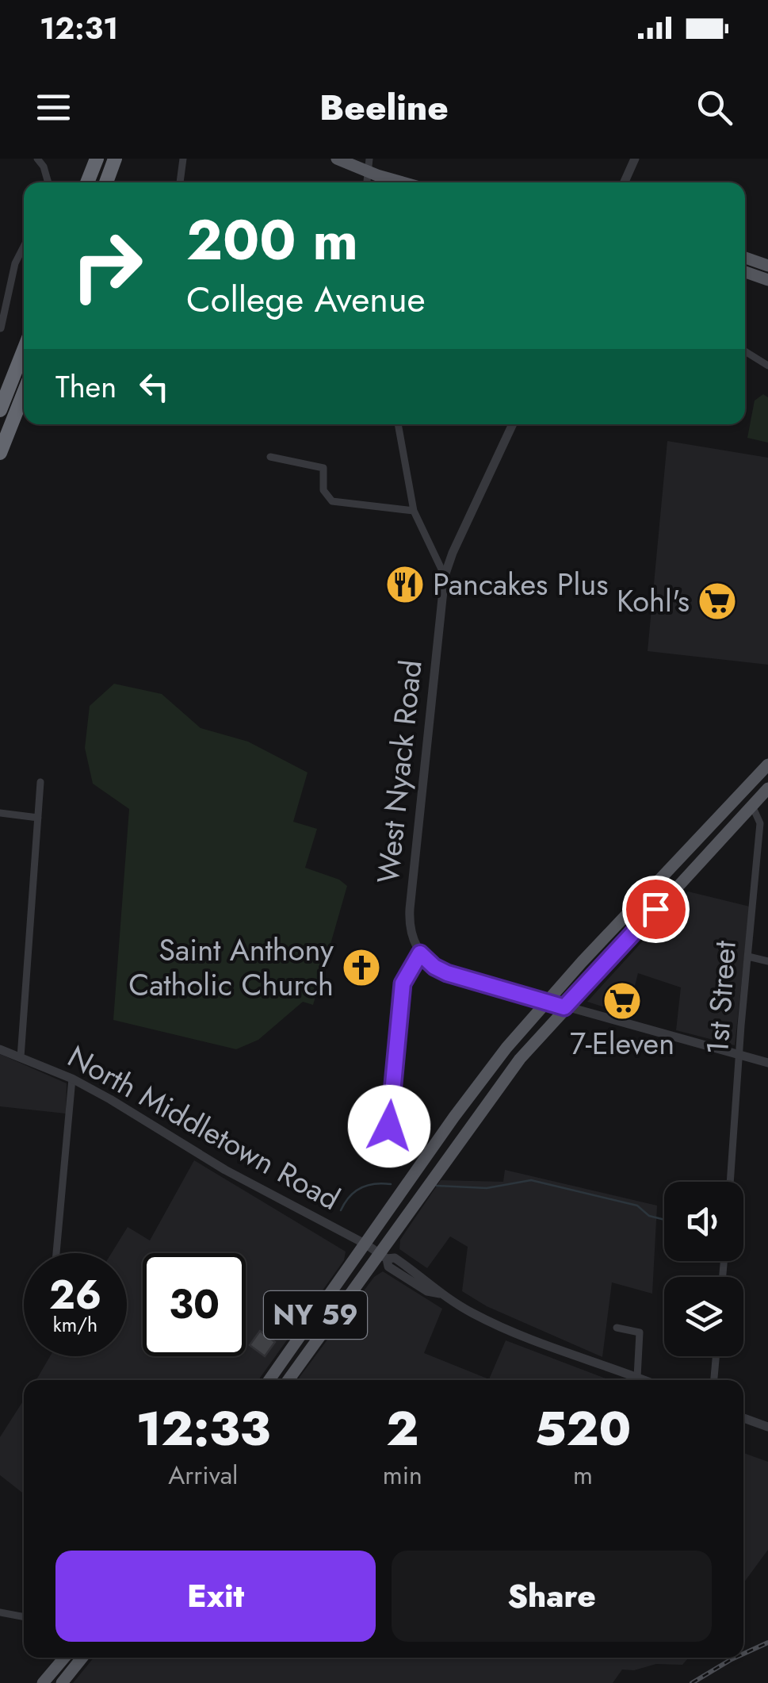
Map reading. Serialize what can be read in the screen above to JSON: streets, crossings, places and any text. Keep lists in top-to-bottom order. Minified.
{"streets":{"main road":["NY 59"],"street":["West Nyack Road","1st Street","North Middletown Road"]},"crossings":[["1st Street","NY 59"],["North Middletown Road","NY 59"]],"places":{"restaurant":["Pancakes Plus"],"supermarket":["Kohl's","7-Eleven"],"church":["Saint Anthony Catholic Church"]},"page":{"status":"12:31","header":"Beeline","turn":["200 m","College Avenue"],"then":"Then","speed":"26 km/h","limit":"30","eta":["12:33","Arrival","2","min","520","m"],"buttons":["Exit","Share"]}}
